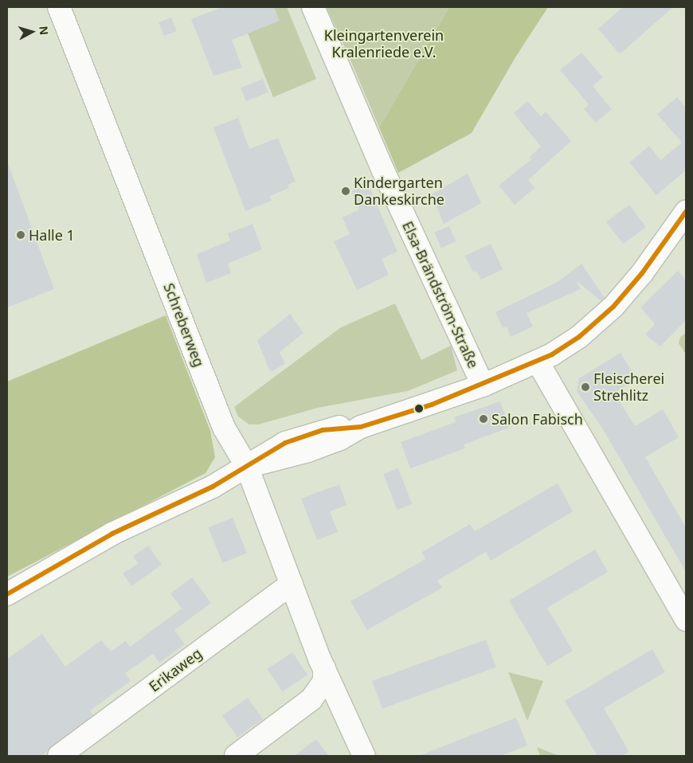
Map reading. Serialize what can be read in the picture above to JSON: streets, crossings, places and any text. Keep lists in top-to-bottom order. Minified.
{"streets":{"street":["Elsa-Brändström-Straße","Schreberweg","Erikaweg"]},"crossings":[["Schreberweg","Erikaweg"]],"parks":["Kleingartenverein Kralenriede e.V."],"places":["Kindergarten Dankeskirche","Halle 1","Fleischerei Strehlitz","Salon Fabisch"],"north":"right"}
